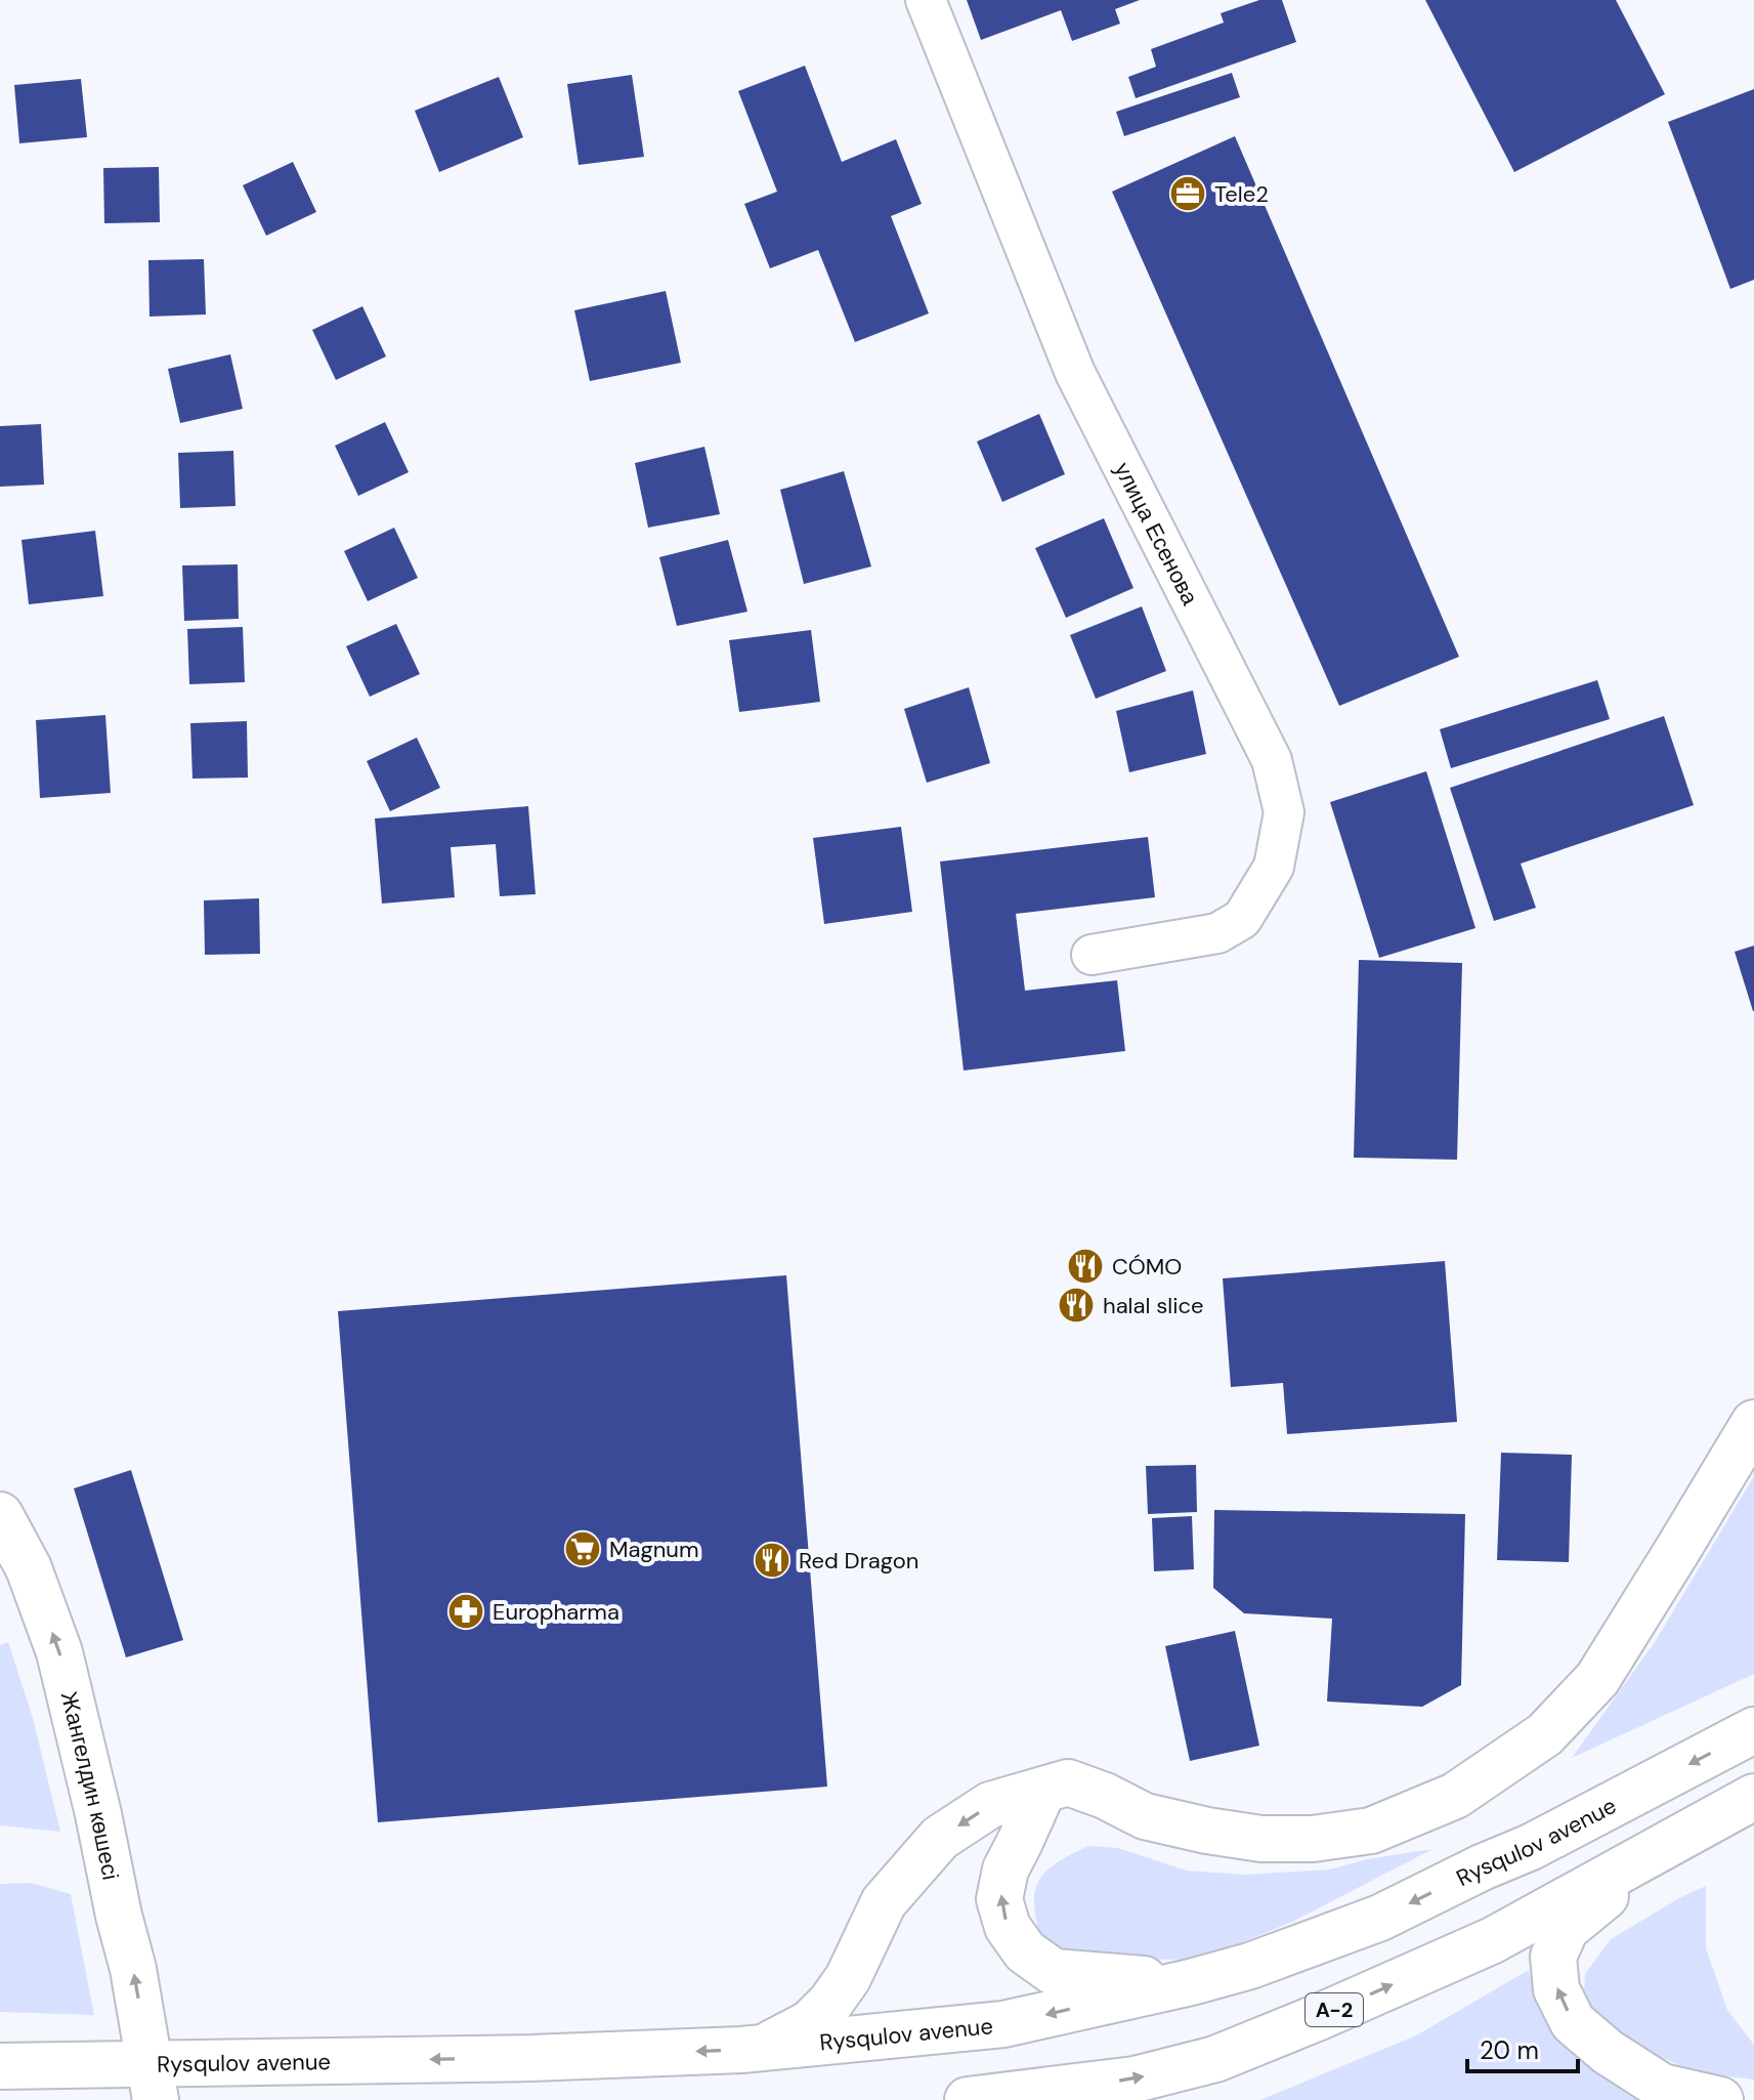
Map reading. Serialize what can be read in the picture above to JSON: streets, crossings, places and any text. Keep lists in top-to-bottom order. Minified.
{"streets":{"main road":["Жангелдин көшесі","Rysqulov avenue","A-2"],"street":["улица Есенова"]},"crossings":[["Жангелдин көшесі","Rysqulov avenue"]],"one_way":["Жангелдин көшесі"],"places":{"office":["Tele2"],"restaurant":["CÓMO","halal slice","Red Dragon"],"supermarket":["Magnum"],"pharmacy":["Europharma"]},"scale_bar":"20 m"}
